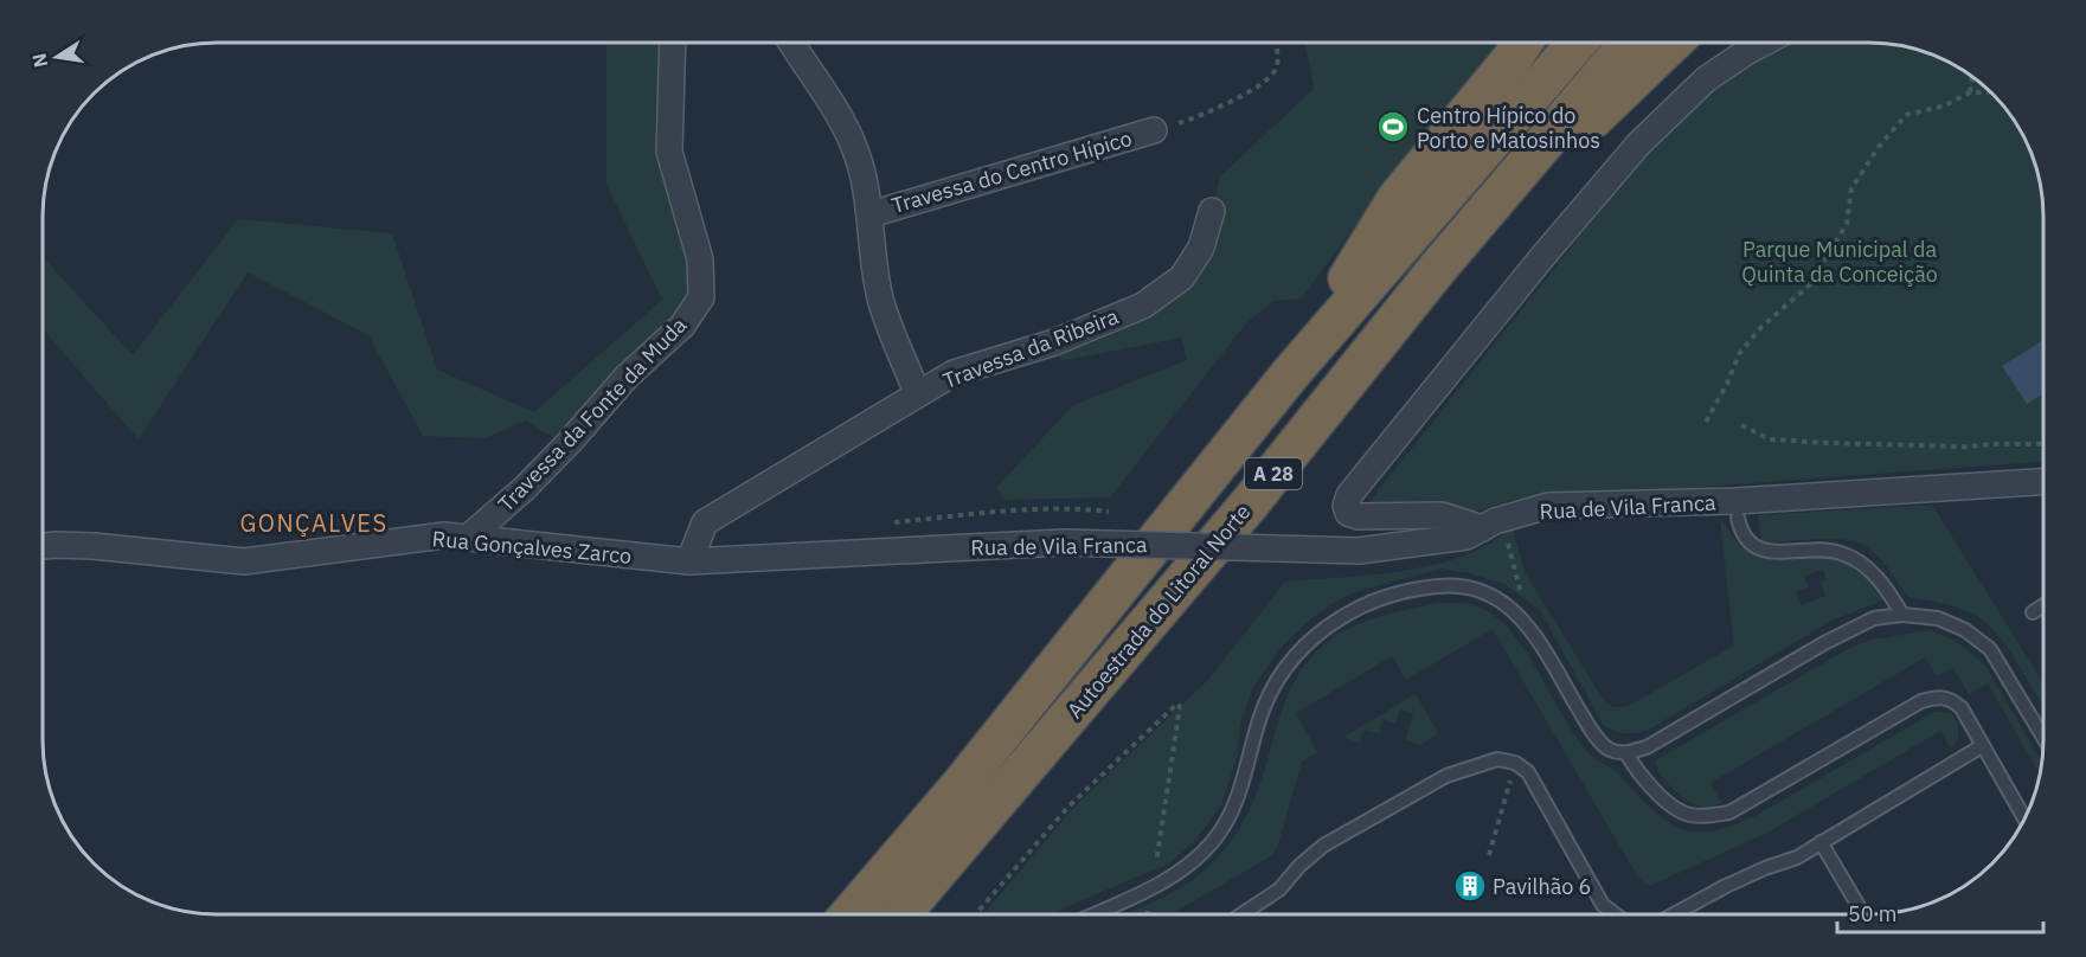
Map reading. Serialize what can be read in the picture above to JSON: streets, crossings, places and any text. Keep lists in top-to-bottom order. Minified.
{"streets":{"highway":["A 28","Autoestrada do Litoral Norte"],"street":["Travessa do Centro Hípico","Travessa da Ribeira","Travessa da Fonte da Muda","Rua de Vila Franca","Rua Gonçalves Zarco"]},"crossings":[["Travessa da Ribeira","Rua Gonçalves Zarco"],["Travessa da Fonte da Muda","Rua Gonçalves Zarco"],["Rua de Vila Franca","Rua Gonçalves Zarco"]],"districts":["GONÇALVES"],"parks":["Parque Municipal da Quinta da Conceição"],"places":{"sports":["Centro Hípico do Porto e Matosinhos"],"building":["Pavilhão 6"]},"scale_bar":"50 m","north":"left"}
